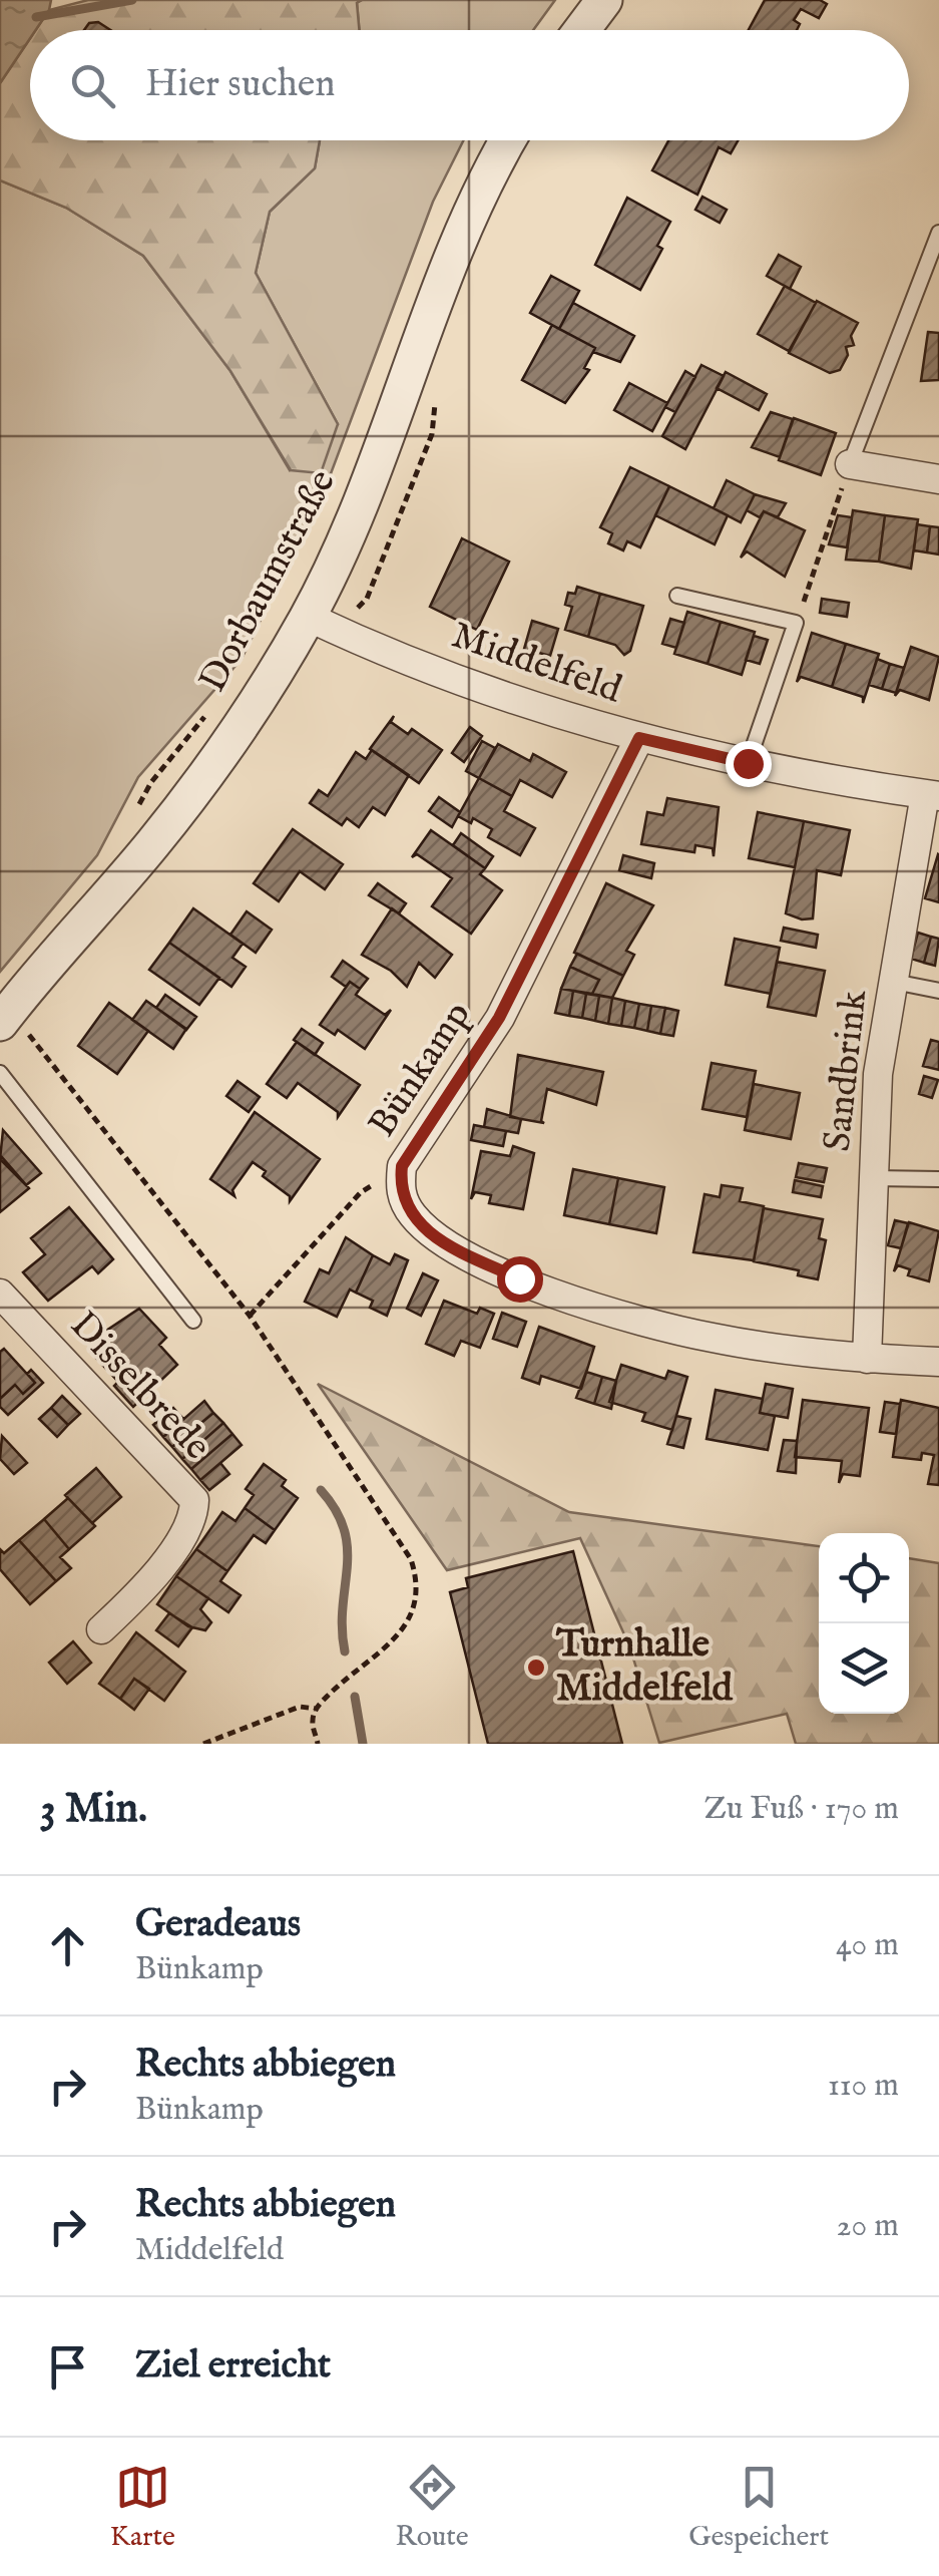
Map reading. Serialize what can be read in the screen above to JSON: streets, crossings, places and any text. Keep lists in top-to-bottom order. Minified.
{"streets":{"street":["Dorbaumstraße","Middelfeld","Bünkamp","Sandbrink","Disselbrede"]},"crossings":[["Dorbaumstraße","Middelfeld"],["Middelfeld","Bünkamp"],["Middelfeld","Sandbrink"],["Bünkamp","Sandbrink"]],"places":["Turnhalle Middelfeld"],"page":{"search":"Hier suchen","heading":["3 Min.","Zu Fuß · 170 m"],"list":[["Geradeaus","Bünkamp","40 m"],["Rechts abbiegen","Bünkamp","110 m"],["Rechts abbiegen","Middelfeld","20 m"],"Ziel erreicht"],"nav":["Karte","Route","Gespeichert"]}}
